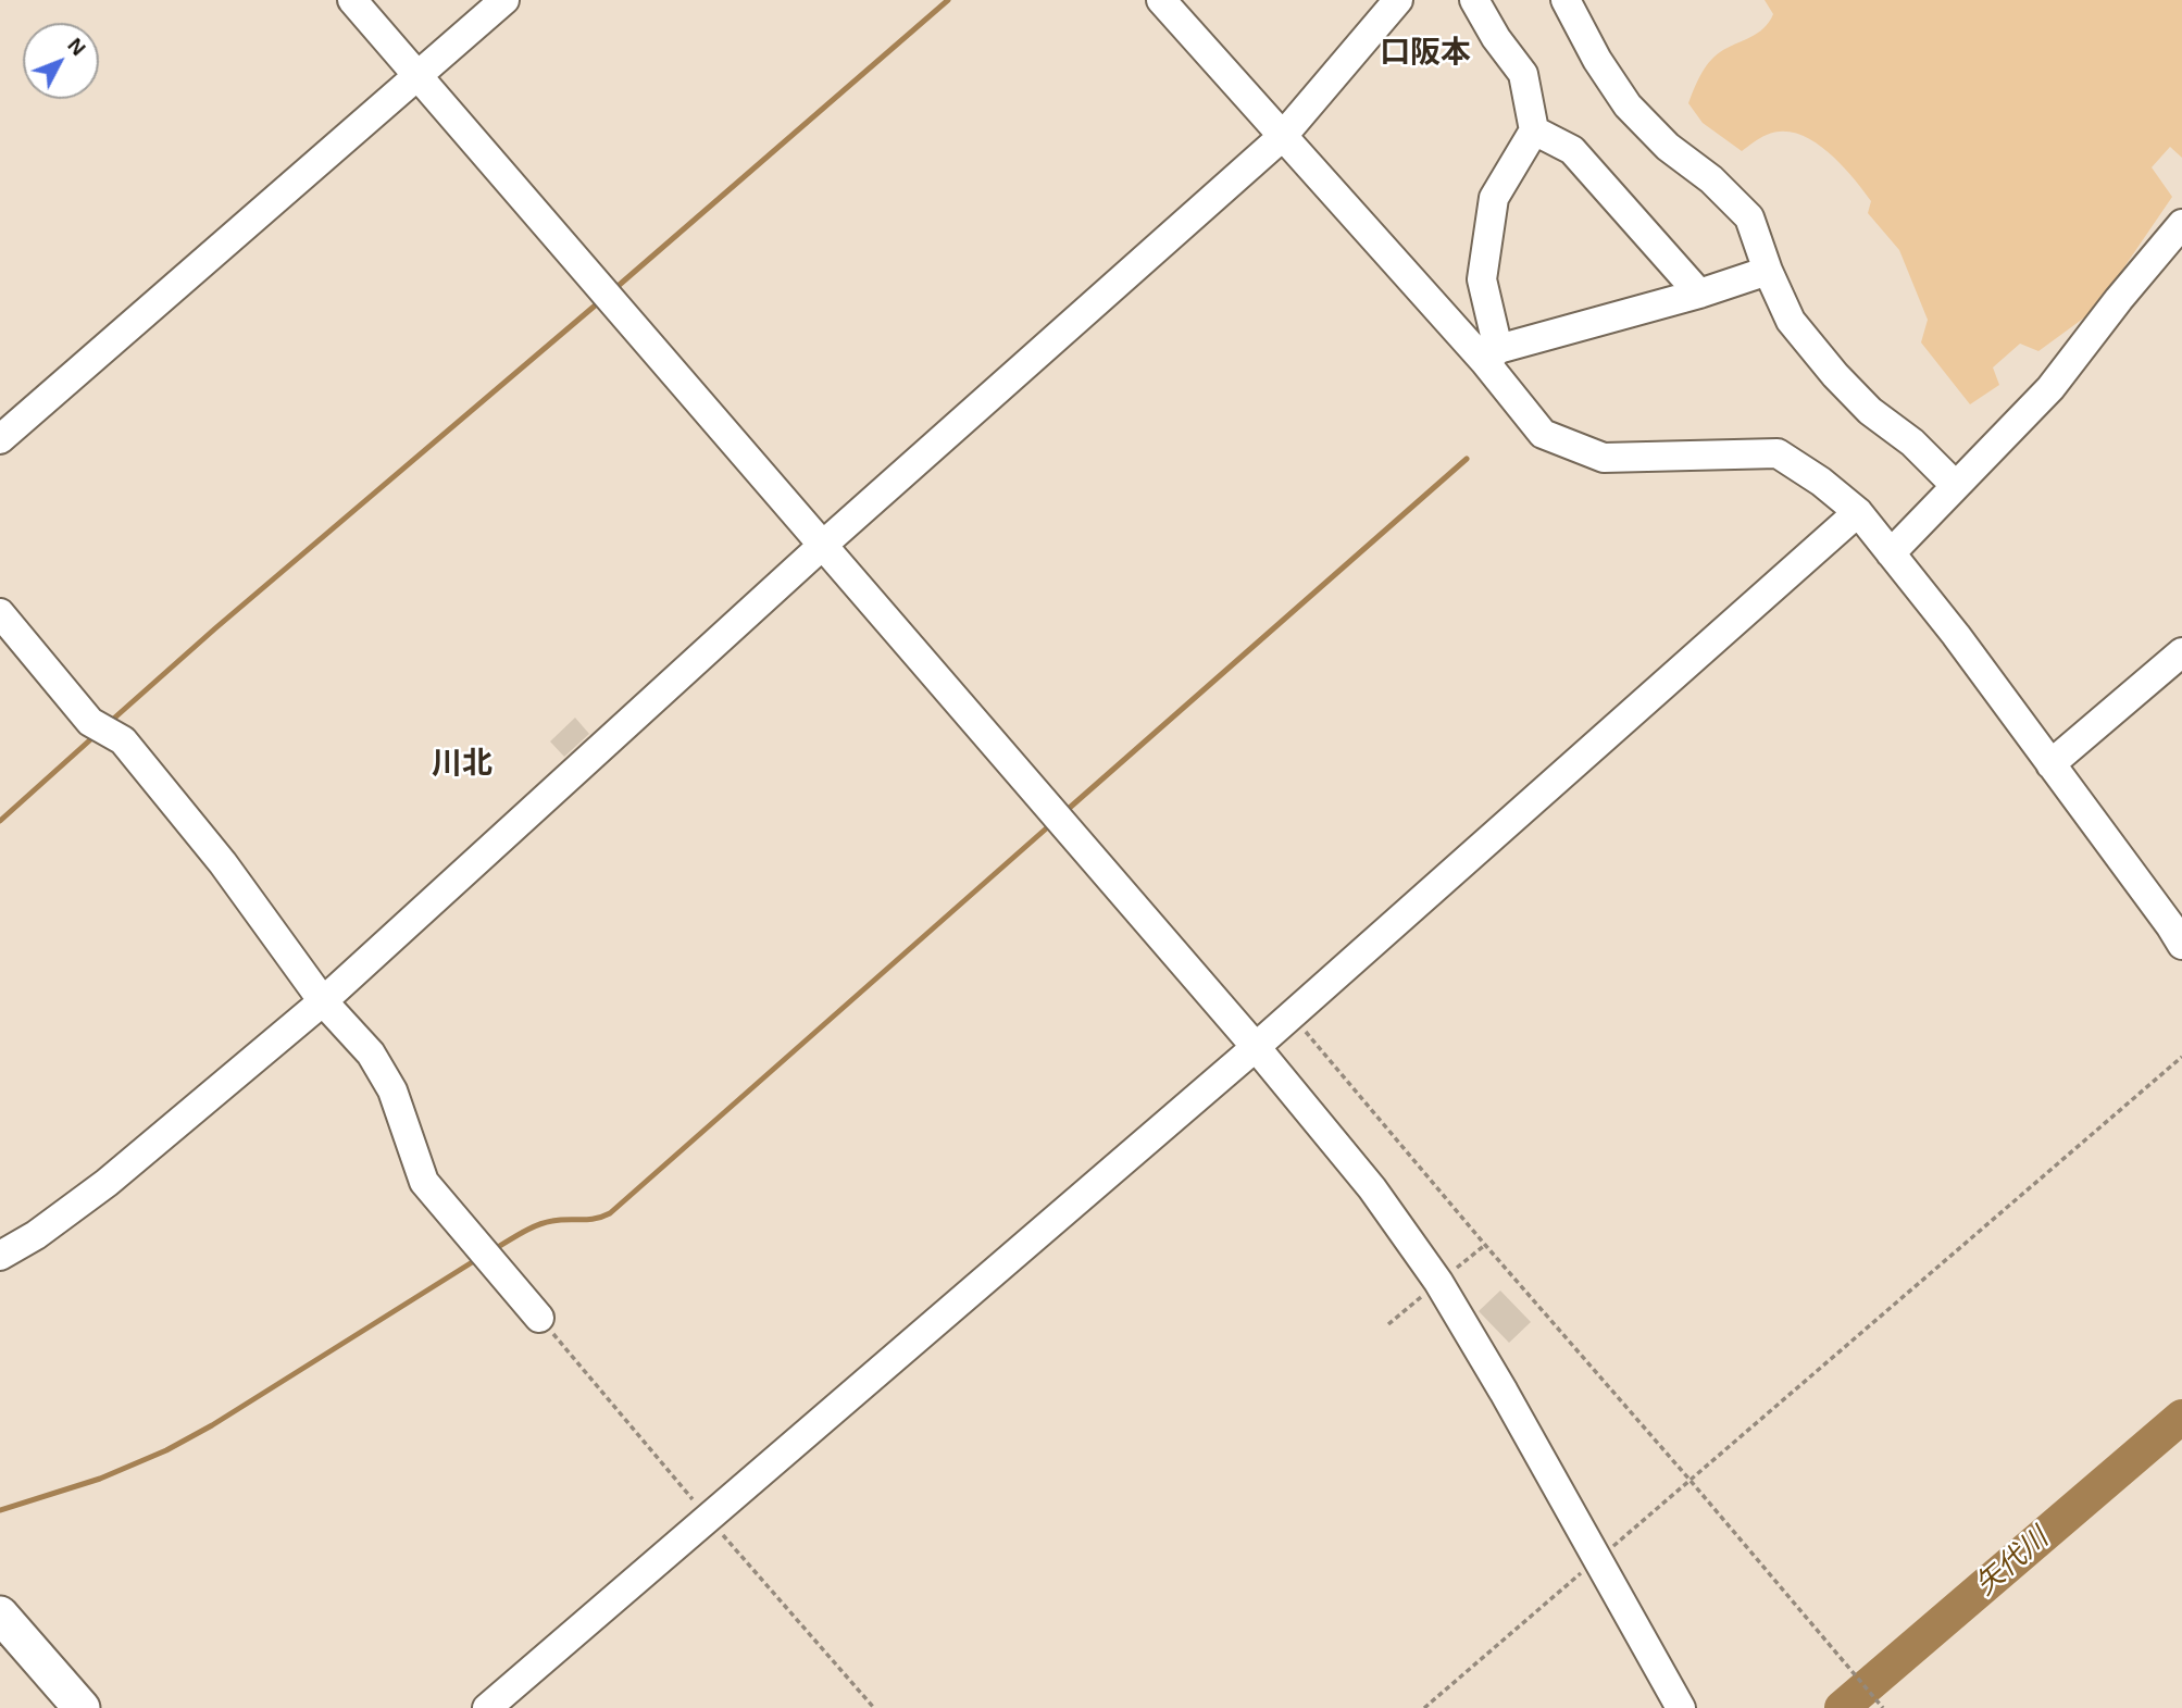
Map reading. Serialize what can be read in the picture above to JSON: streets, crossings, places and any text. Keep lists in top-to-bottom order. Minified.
{"districts":["口阪本","川北"],"water":["矢代川"],"north":"top right"}
